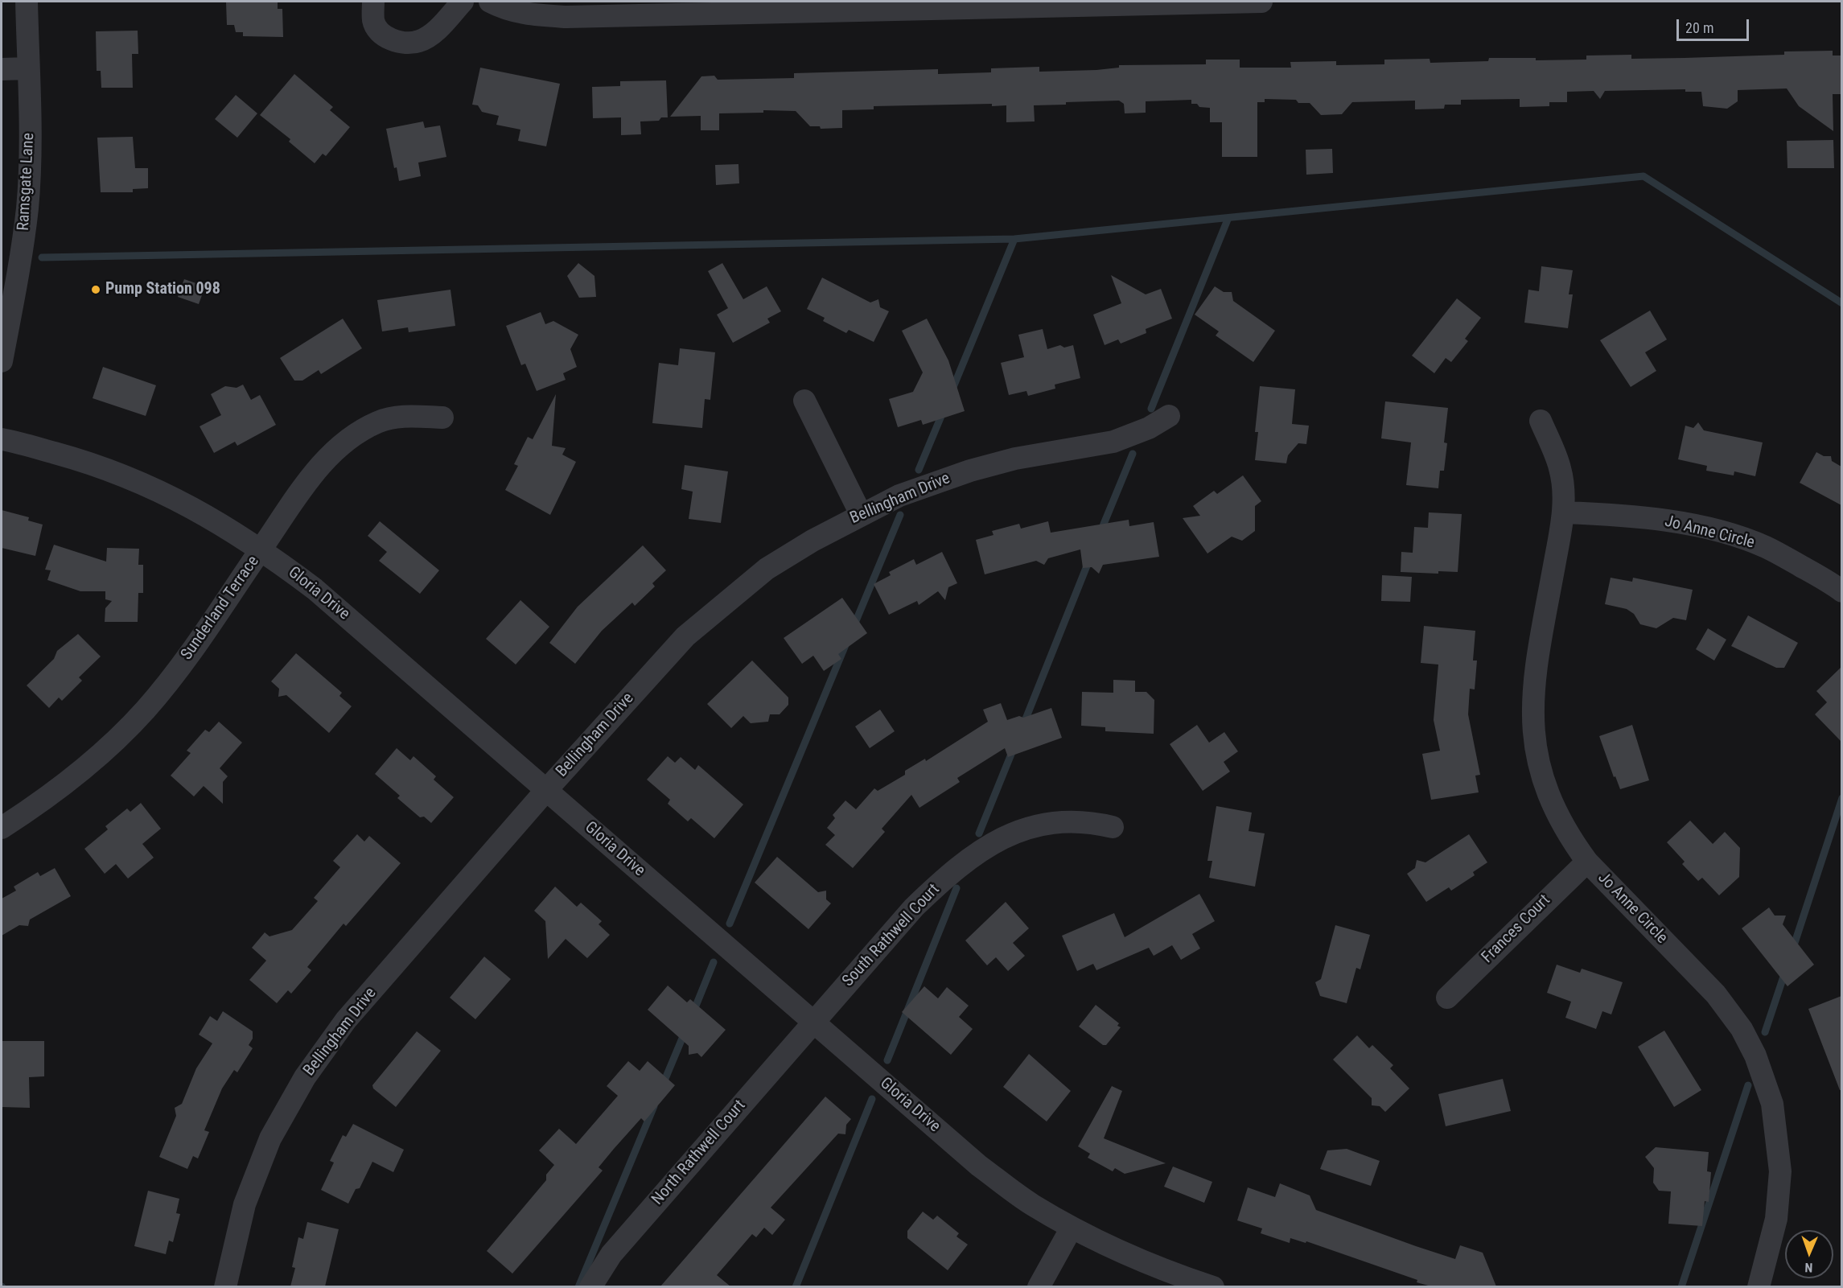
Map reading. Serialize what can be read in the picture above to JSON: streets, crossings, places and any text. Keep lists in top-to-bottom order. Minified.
{"streets":{"street":["Ramsgate Lane","Bellingham Drive","Jo Anne Circle","Gloria Drive","Sunderland Terrace","Frances Court","South Rathwell Court","North Rathwell Court"]},"crossings":[["Bellingham Drive","Gloria Drive"],["Jo Anne Circle","Frances Court"],["Gloria Drive","Sunderland Terrace"],["Gloria Drive","South Rathwell Court"],["Gloria Drive","North Rathwell Court"],["South Rathwell Court","North Rathwell Court"]],"places":["Pump Station 098"],"scale_bar":"20 m","north":"bottom"}
